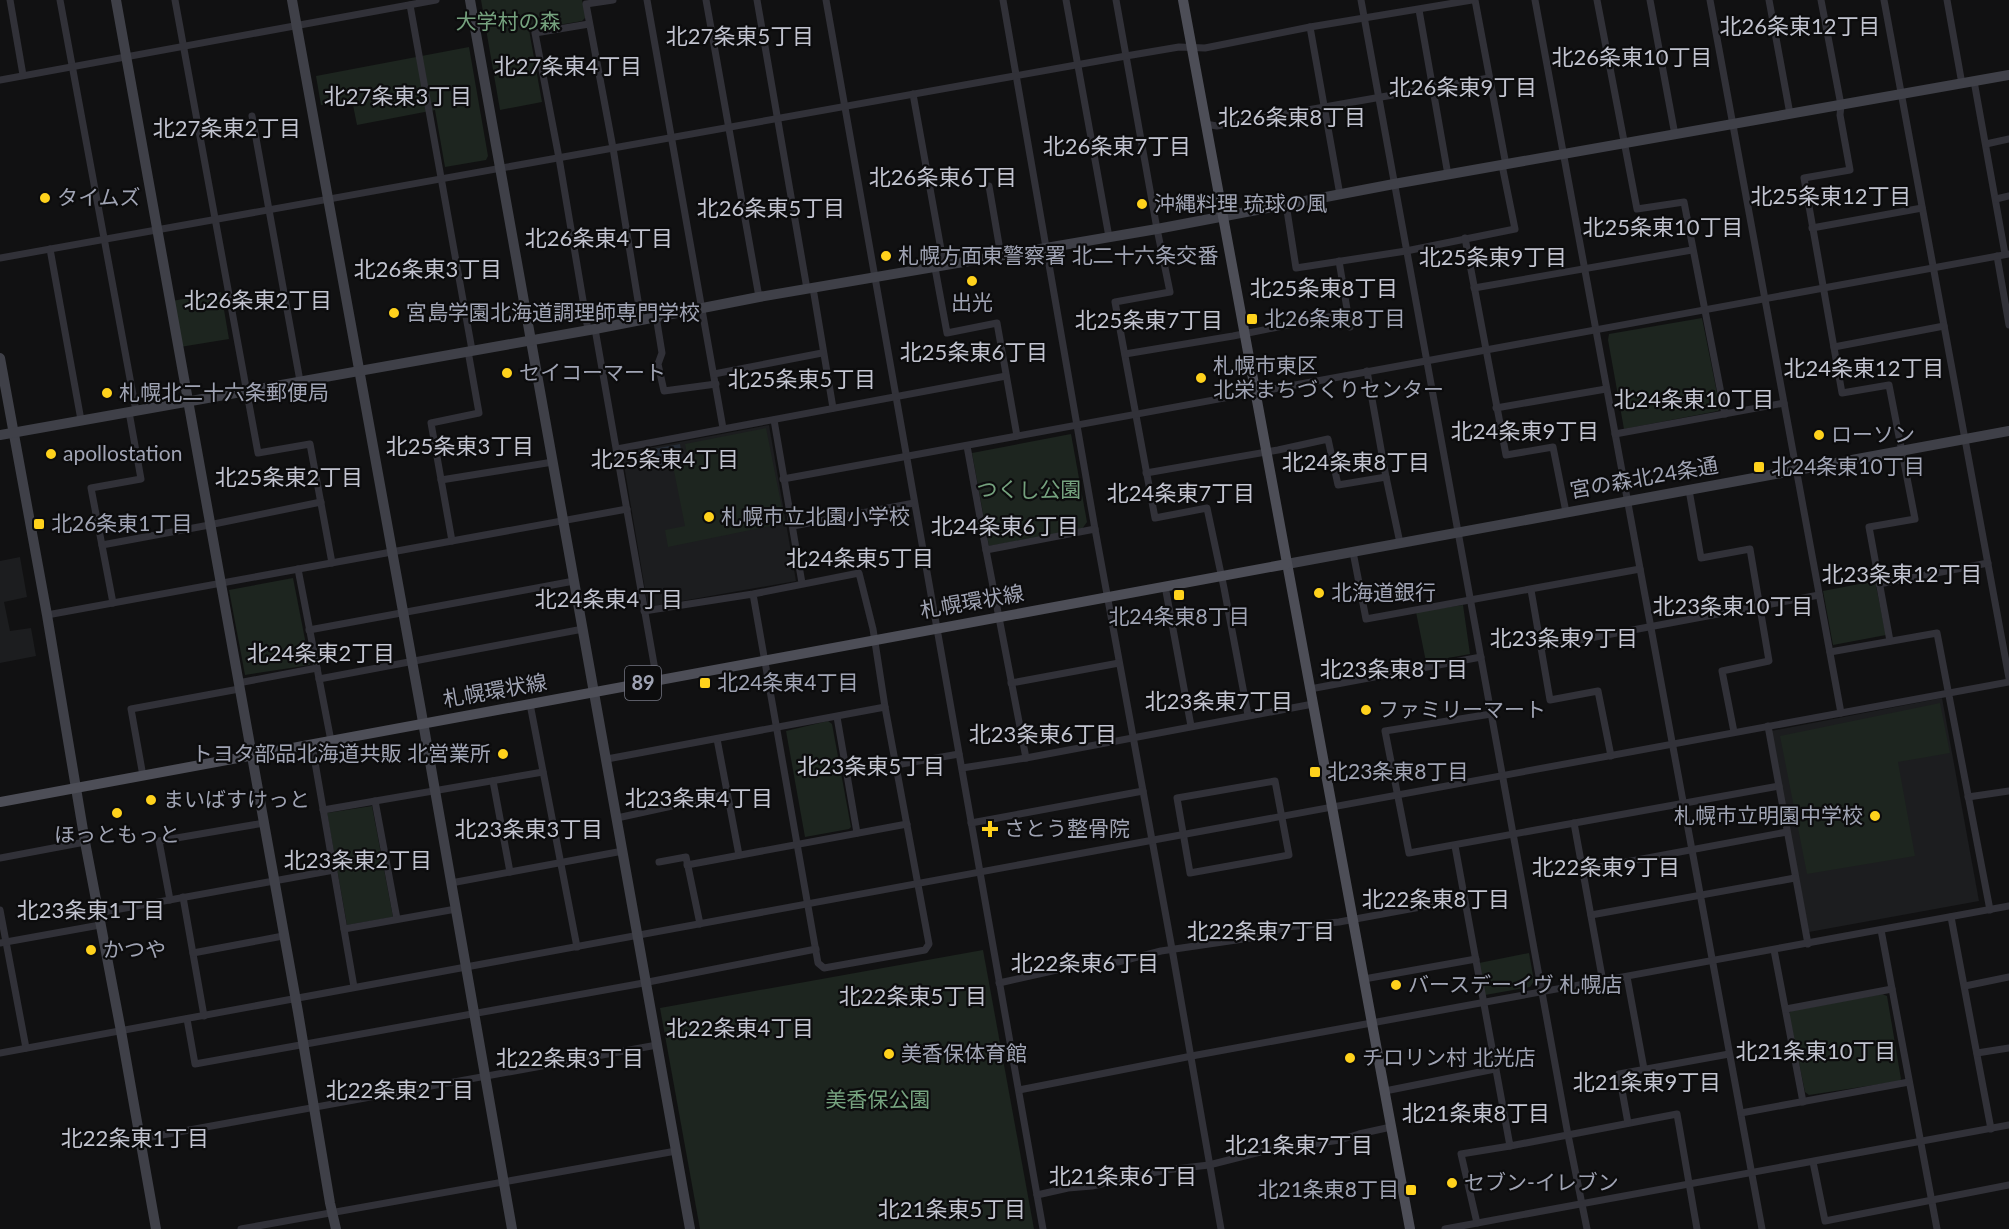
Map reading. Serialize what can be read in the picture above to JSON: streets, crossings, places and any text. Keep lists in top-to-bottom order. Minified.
{"streets":{"main road":["札幌環状線","89"],"street":["宮の森北24条通"]},"crossings":[["宮の森北24条通","札幌環状線"]],"districts":["北26条東12丁目","北27条東5丁目","北26条東10丁目","北27条東4丁目","北26条東9丁目","北27条東3丁目","北26条東8丁目","北27条東2丁目","北26条東7丁目","北26条東6丁目","北25条東12丁目","北26条東5丁目","北25条東10丁目","北26条東4丁目","北25条東9丁目","北26条東3丁目","北25条東8丁目","北26条東2丁目","北25条東7丁目","北25条東6丁目","北24条東12丁目","北25条東5丁目","北24条東10丁目","北24条東9丁目","北25条東3丁目","北25条東4丁目","北24条東8丁目","北25条東2丁目","北24条東7丁目","北24条東6丁目","北24条東5丁目","北23条東12丁目","北24条東4丁目","北23条東10丁目","北23条東9丁目","北24条東2丁目","北23条東8丁目","北23条東7丁目","北23条東6丁目","北23条東5丁目","北23条東4丁目","北23条東3丁目","北23条東2丁目","北22条東9丁目","北22条東8丁目","北23条東1丁目","北22条東7丁目","北22条東6丁目","北22条東5丁目","北22条東4丁目","北21条東10丁目","北22条東3丁目","北21条東9丁目","北22条東2丁目","北21条東8丁目","北22条東1丁目","北21条東7丁目","北21条東6丁目","北21条東5丁目"],"parks":["大学村の森","つくし公園","美香保公園"],"places":{"other":["タイムズ","沖縄料理 琉球の風","札幌方面東警察署 北二十六条交番","出光","宮島学園北海道調理師専門学校","セイコーマート","札幌市東区 北栄まちづくりセンター","札幌北二十六条郵便局","ローソン","apollostation","札幌市立北園小学校","北海道銀行","ファミリーマート","トヨタ部品北海道共販 北営業所","まいばすけっと","ほっともっと","札幌市立明園中学校","かつや","バースデーイヴ 札幌店","美香保体育館","チロリン村 北光店","セブン-イレブン"],"transit":["北26条東8丁目","北24条東10丁目","北26条東1丁目","北24条東8丁目","北24条東4丁目","北23条東8丁目","北21条東8丁目"],"health":["さとう整骨院"]}}
